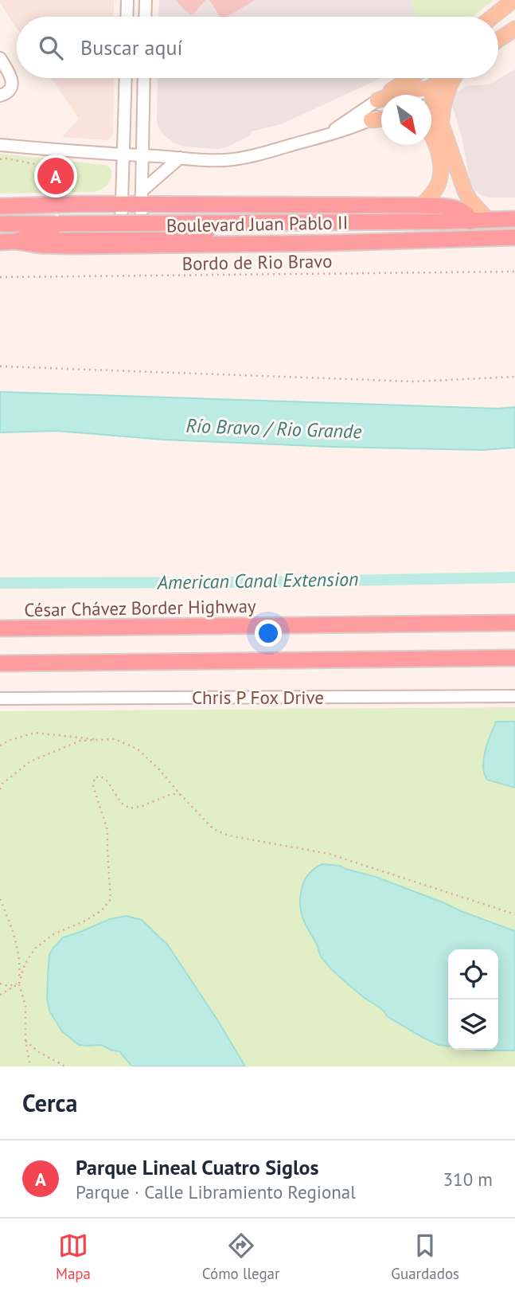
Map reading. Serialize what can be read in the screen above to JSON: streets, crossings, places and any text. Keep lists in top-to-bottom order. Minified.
{"streets":{"highway":["Boulevard Juan Pablo II","César Chávez Border Highway"],"street":["Chris P Fox Drive"],"path":["Bordo de Rio Bravo"]},"water":["Río Bravo / Rio Grande","American Canal Extension"],"north":"bottom right","page":{"search":"Buscar aquí","pins":"A","heading":"Cerca","list":[{"mark":"A","name":"Parque Lineal Cuatro Siglos","note":"Parque · Calle Libramiento Regional","value":"310 m"}],"nav":["Mapa","Cómo llegar","Guardados"]}}
